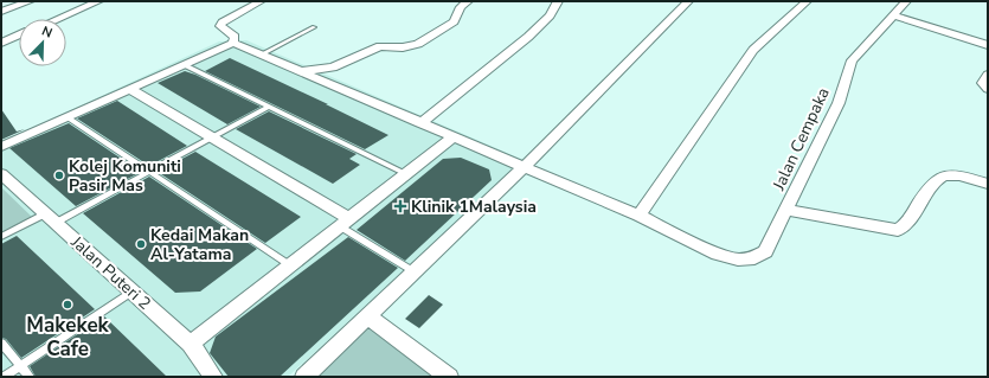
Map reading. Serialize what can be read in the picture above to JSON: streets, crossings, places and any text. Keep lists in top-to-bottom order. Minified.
{"streets":{"street":["Jalan Cempaka","Jalan Puteri 2"]},"places":{"other":["Kolej Komuniti Pasir Mas","Kedai Makan Al-Yatama","Makekek Cafe"],"health":["Klinik 1Malaysia"]},"north":"top right"}
